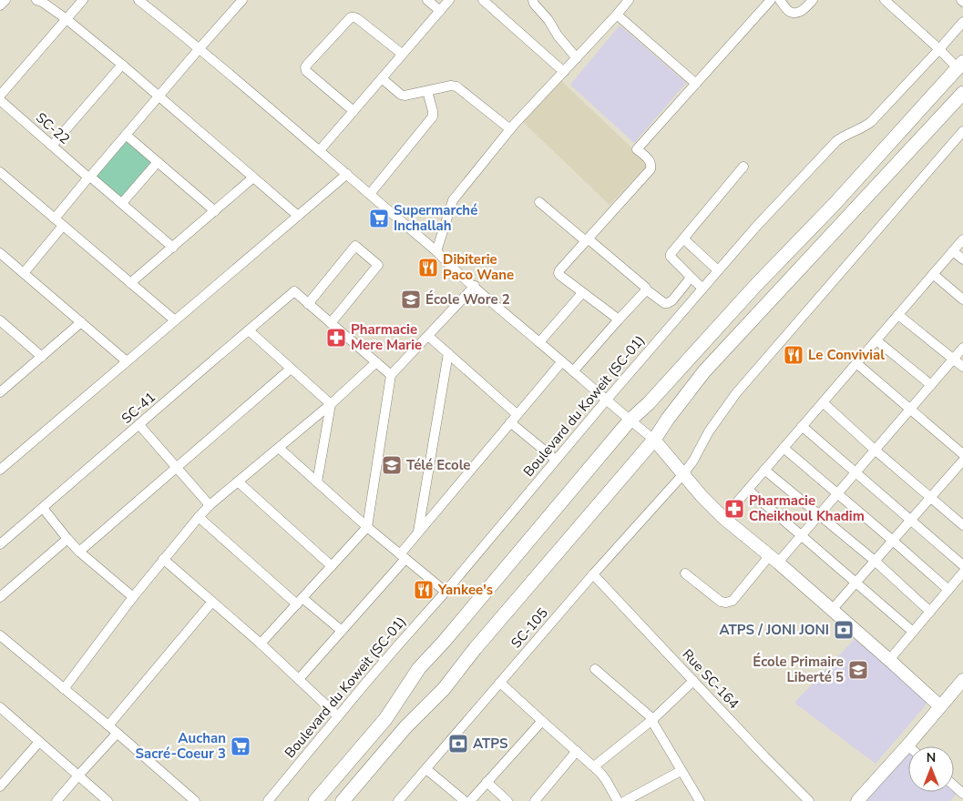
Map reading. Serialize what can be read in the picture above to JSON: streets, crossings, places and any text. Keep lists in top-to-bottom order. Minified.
{"streets":{"street":["SC-22","Boulevard du Koweit (SC-01)","SC-41","SC-105","Rue SC-164"]},"crossings":[["SC-105","Rue SC-164"]],"places":{"supermarket":["Supermarché Inchallah","Auchan Sacré-Coeur 3"],"restaurant":["Dibiterie Paco Wane","Le Convivial","Yankee's"],"school or university":["École Wore 2","Télé Ecole","École Primaire Liberté 5"],"pharmacy":["Pharmacie Mere Marie","Pharmacie Cheikhoul Khadim"],"bank":["ATPS / JONI JONI","ATPS"]},"north":"top"}
